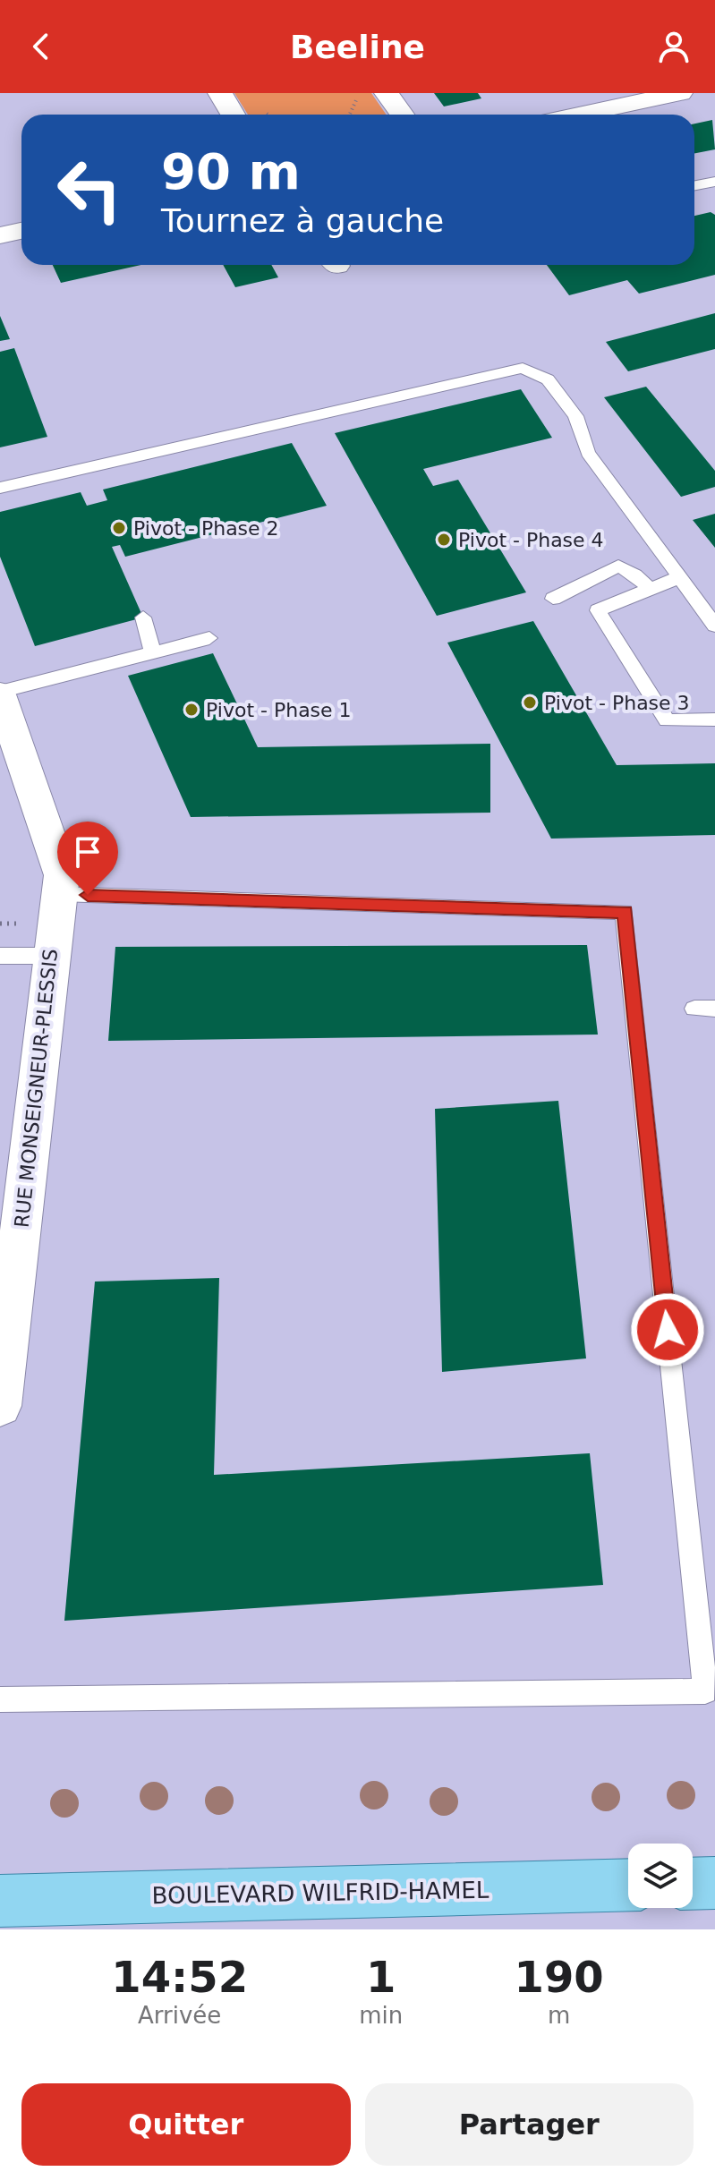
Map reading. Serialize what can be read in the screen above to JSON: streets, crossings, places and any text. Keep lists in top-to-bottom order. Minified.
{"streets":{"main road":["BOULEVARD WILFRID-HAMEL"],"street":["RUE MONSEIGNEUR-PLESSIS"]},"places":["Pivot - Phase 2","Pivot - Phase 4","Pivot - Phase 3","Pivot - Phase 1"],"page":{"header":"Beeline","turn":["90 m","Tournez à gauche"],"eta":["14:52","Arrivée","1","min","190","m"],"buttons":["Quitter","Partager"]}}
